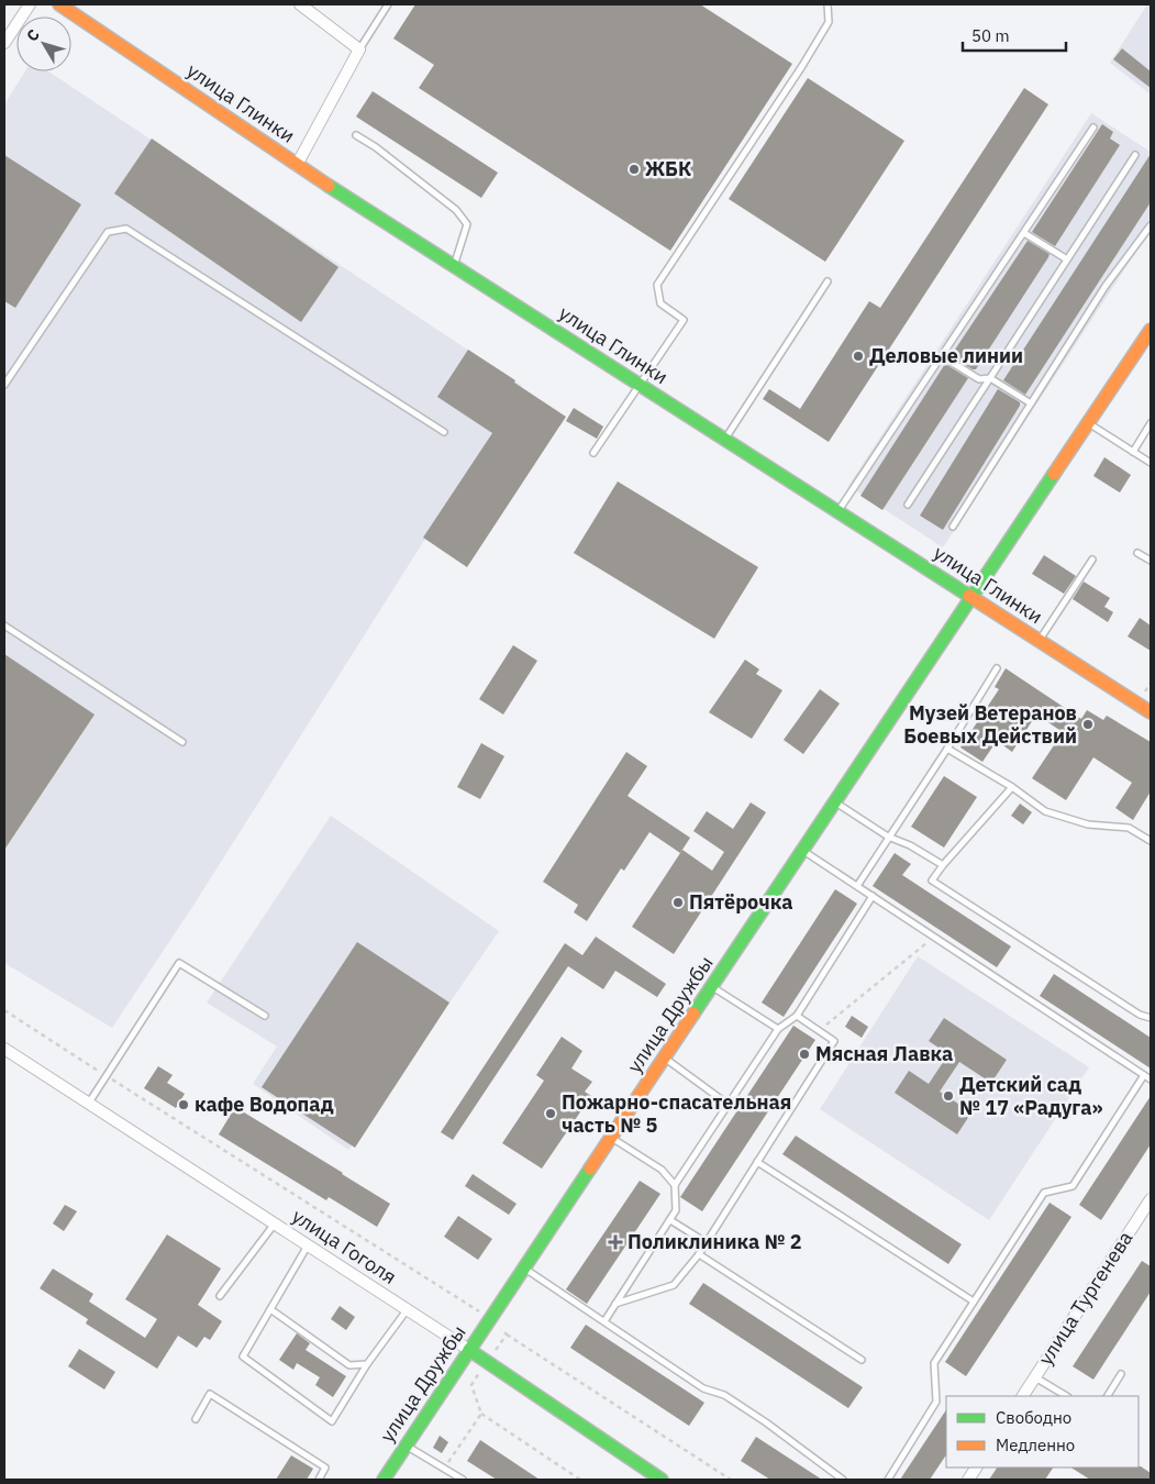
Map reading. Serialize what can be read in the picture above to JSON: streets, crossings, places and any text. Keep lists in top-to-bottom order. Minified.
{"streets":{"street":["улица Глинки","улица Дружбы","улица Гоголя","улица Тургенева"]},"crossings":[["улица Глинки","улица Дружбы"],["улица Дружбы","улица Гоголя"]],"places":{"other":["ЖБК","Деловые линии","Музей Ветеранов Боевых Действий","Пятёрочка","Мясная Лавка","Детский сад № 17 «Радуга»","кафе Водопад","Пожарно-спасательная часть № 5"],"health":["Поликлиника № 2"]},"legend":["Свободно","Медленно"],"scale_bar":"50 m","north":"top left"}
